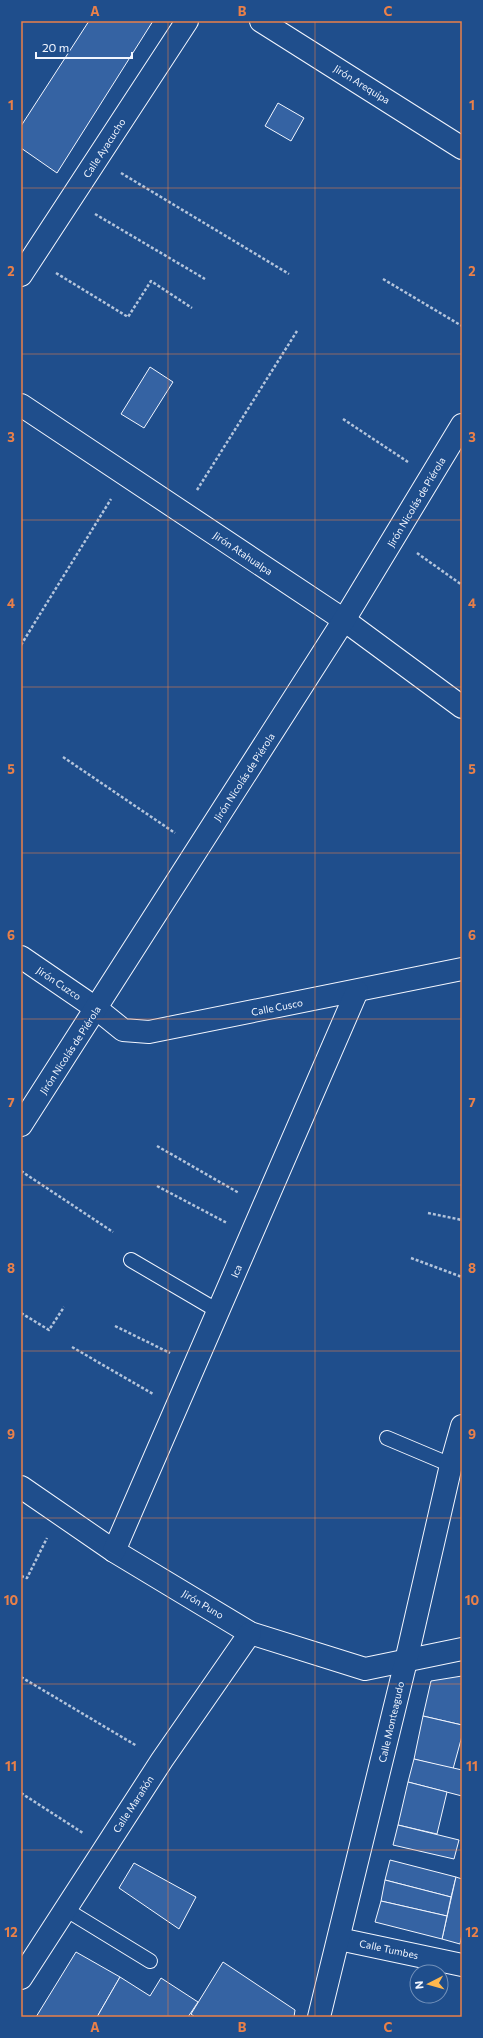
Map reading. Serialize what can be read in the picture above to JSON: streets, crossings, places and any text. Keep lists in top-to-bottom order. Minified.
{"streets":{"street":["Jirón Arequipa","Calle Ayacucho","Jirón Nicolás de Piérola","Jirón Atahualpa","Jirón Cuzco","Calle Cusco","Ica","Jirón Puno","Calle Monteagudo","Calle Marañón","Calle Tumbes"]},"crossings":[["Jirón Nicolás de Piérola","Jirón Atahualpa"],["Jirón Nicolás de Piérola","Jirón Cuzco"],["Jirón Nicolás de Piérola","Calle Cusco"],["Jirón Cuzco","Calle Cusco"],["Calle Cusco","Ica"],["Ica","Jirón Puno"],["Jirón Puno","Calle Monteagudo"],["Jirón Puno","Calle Marañón"],["Calle Monteagudo","Calle Tumbes"]],"scale_bar":"20 m","north":"left","grid":{"columns":["A","B","C"],"rows":["1","2","3","4","5","6","7","8","9","10","11","12"]}}
